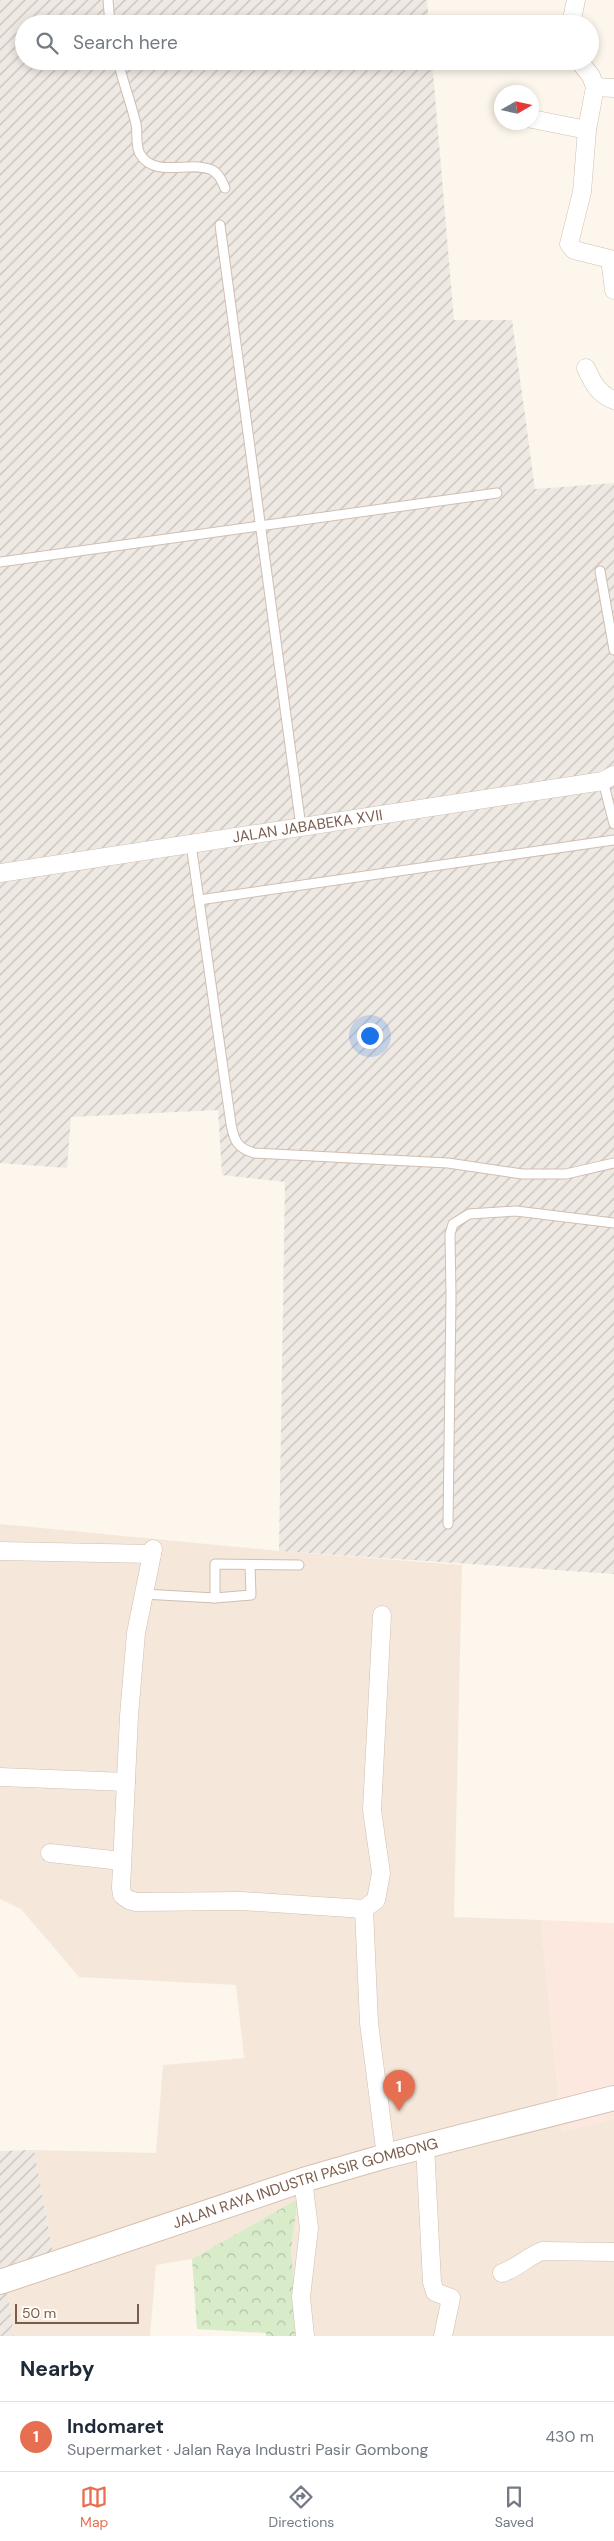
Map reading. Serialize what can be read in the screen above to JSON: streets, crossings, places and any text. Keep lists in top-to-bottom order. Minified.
{"streets":{"main road":["JALAN RAYA INDUSTRI PASIR GOMBONG"],"street":["JALAN JABABEKA XVII"]},"scale_bar":"50 m","north":"right","page":{"search":"Search here","pins":"1","scale":"50 m","heading":"Nearby","list":[{"mark":"1","name":"Indomaret","note":"Supermarket · Jalan Raya Industri Pasir Gombong","value":"430 m"}],"nav":["Map","Directions","Saved"]}}
